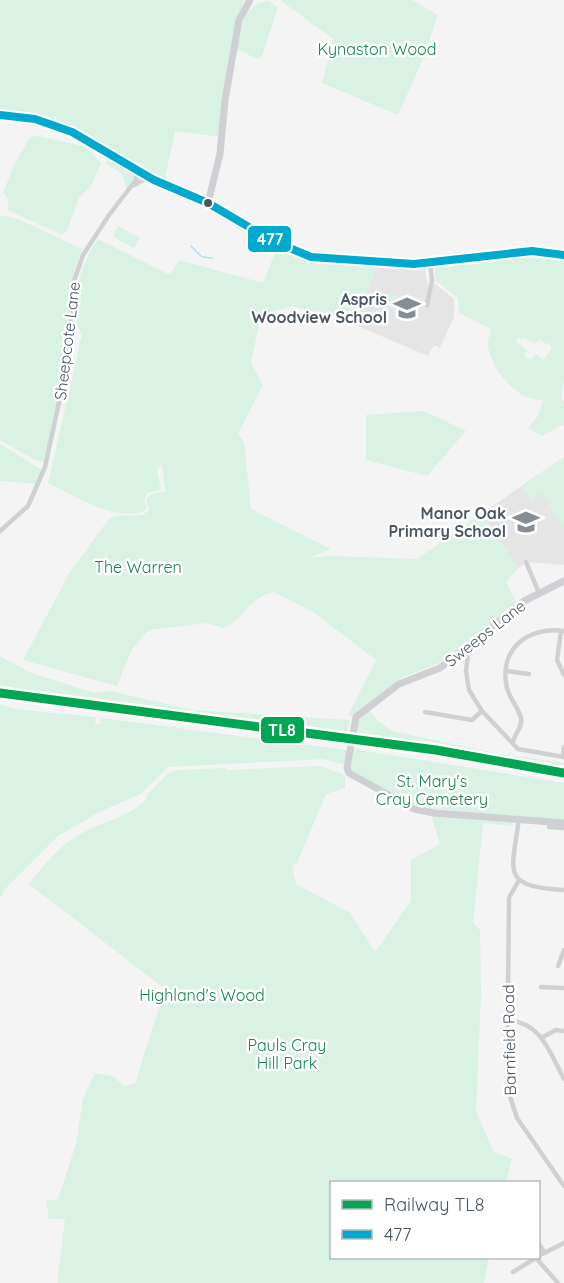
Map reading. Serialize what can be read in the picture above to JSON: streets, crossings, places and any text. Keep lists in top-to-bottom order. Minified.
{"streets":{"street":["Sheepcote Lane","Sweeps Lane","Barnfield Road"]},"parks":["Kynaston Wood","The Warren","St. Mary's Cray Cemetery","Highland's Wood","Pauls Cray Hill Park"],"places":{"school or university":["Aspris Woodview School","Manor Oak Primary School"]},"lines":["transit line 477","rail line TL8"],"legend":["Railway TL8","477"]}
